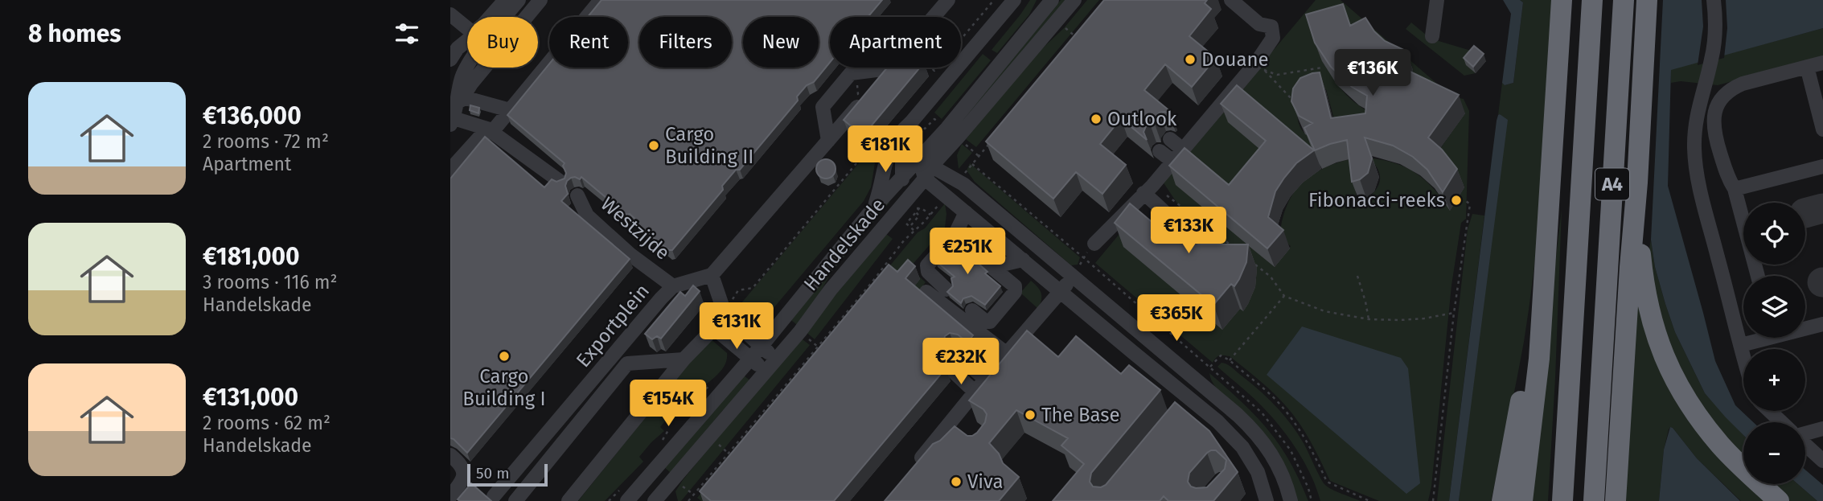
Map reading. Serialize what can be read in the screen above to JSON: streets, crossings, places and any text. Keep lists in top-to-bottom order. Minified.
{"streets":{"highway":["A4"],"street":["Westzijde","Handelskade","Exportplein"]},"crossings":[["Westzijde","Exportplein"]],"places":["Douane","Outlook","Cargo Building II","Fibonacci-reeks","Cargo Building I","The Base","Viva"],"scale_bar":"50 m","page":{"heading":"8 homes","chip":["Buy","Rent","Filters","New","Apartment"],"price":["€136K","€181K","€133K","€251K","€365K","€131K","€232K","€154K"],"list":[{"name":"€136,000","note":"2 rooms · 72 m² · Apartment"},{"name":"€181,000","note":"3 rooms · 116 m² · Handelskade"},{"name":"€131,000","note":"2 rooms · 62 m² · Handelskade"}],"map_buttons":["+","−"],"scale":"50 m"}}
